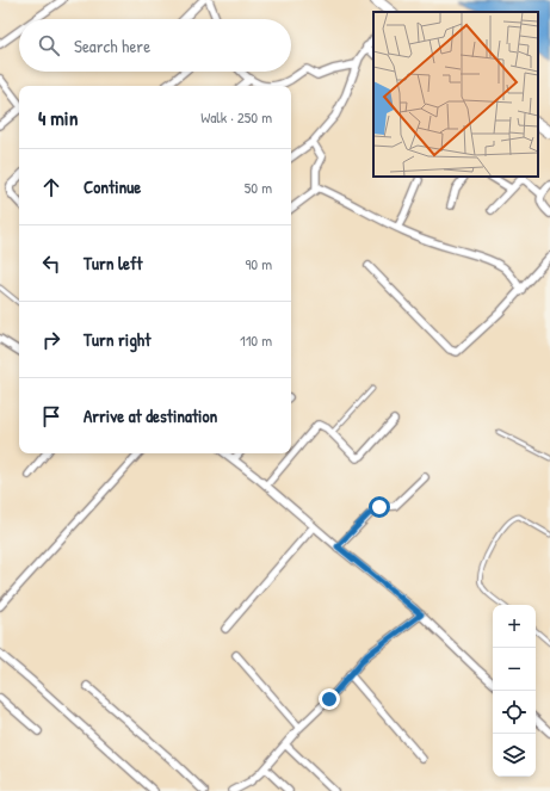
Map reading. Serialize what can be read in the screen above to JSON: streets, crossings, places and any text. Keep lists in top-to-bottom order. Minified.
{"page":{"search":"Search here","heading":["4 min","Walk · 250 m"],"list":[["Continue","50 m"],["Turn left","90 m"],["Turn right","110 m"],"Arrive at destination"],"map_buttons":["+","−"]}}
